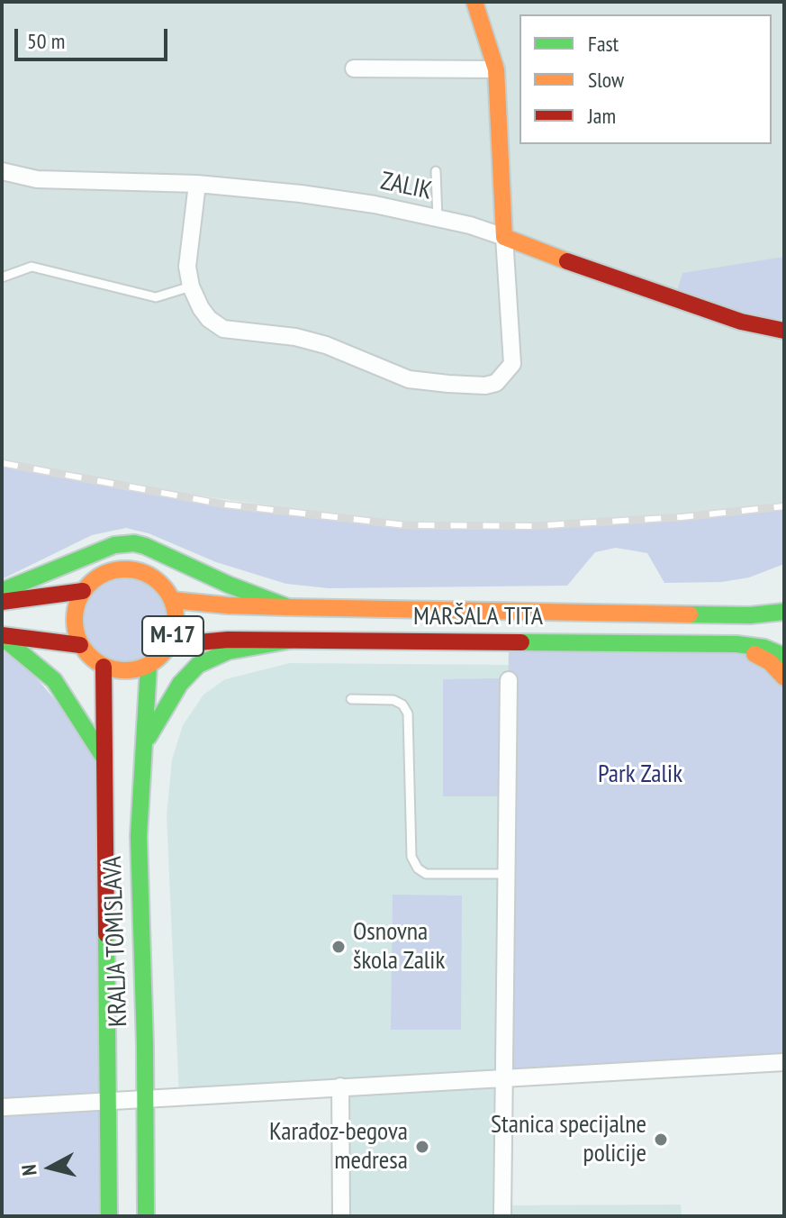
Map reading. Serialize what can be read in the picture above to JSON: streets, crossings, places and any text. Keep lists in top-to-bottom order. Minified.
{"streets":{"main road":["ZALIK","MARŠALA TITA","M-17","KRALJA TOMISLAVA"]},"crossings":[["MARŠALA TITA","M-17"],["MARŠALA TITA","KRALJA TOMISLAVA"],["M-17","KRALJA TOMISLAVA"]],"parks":["Park Zalik"],"places":["Osnovna škola Zalik","Stanica specijalne policije","Karađoz-begova medresa"],"legend":["Fast","Slow","Jam"],"scale_bar":"50 m","north":"left"}
